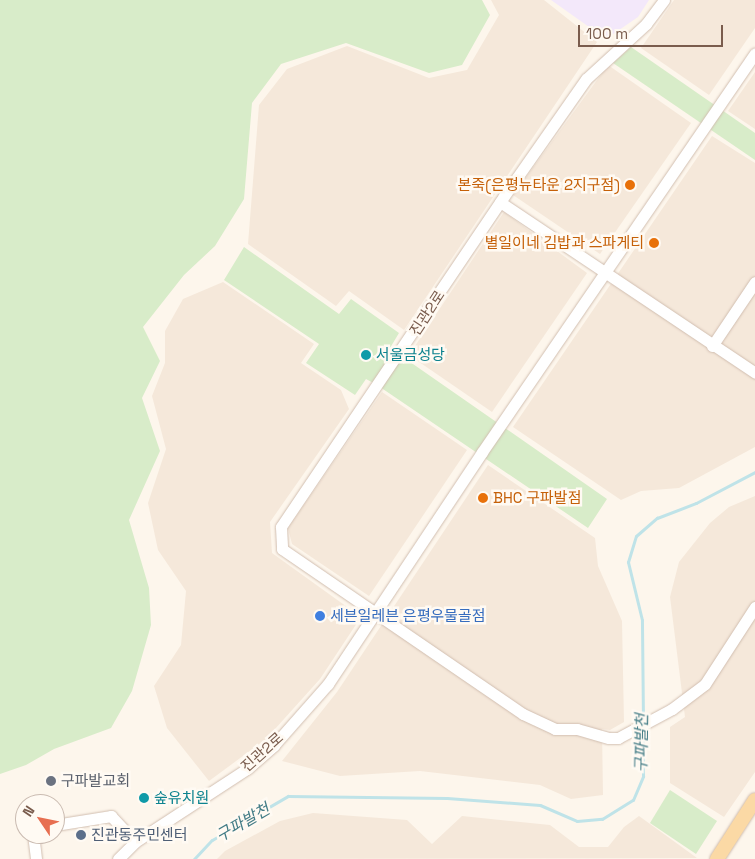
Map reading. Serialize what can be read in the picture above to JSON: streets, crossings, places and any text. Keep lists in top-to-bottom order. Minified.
{"streets":{"street":["진관2로"]},"water":["구파발천"],"places":["본죽(은평뉴타운 2지구점)","별일이네 김밥과 스파게티","서울금성당","BHC 구파발점","세븐일레븐 은평우물골점","구파발교회","숲유치원","진관동주민센터"],"scale_bar":"100 m","north":"top left"}
